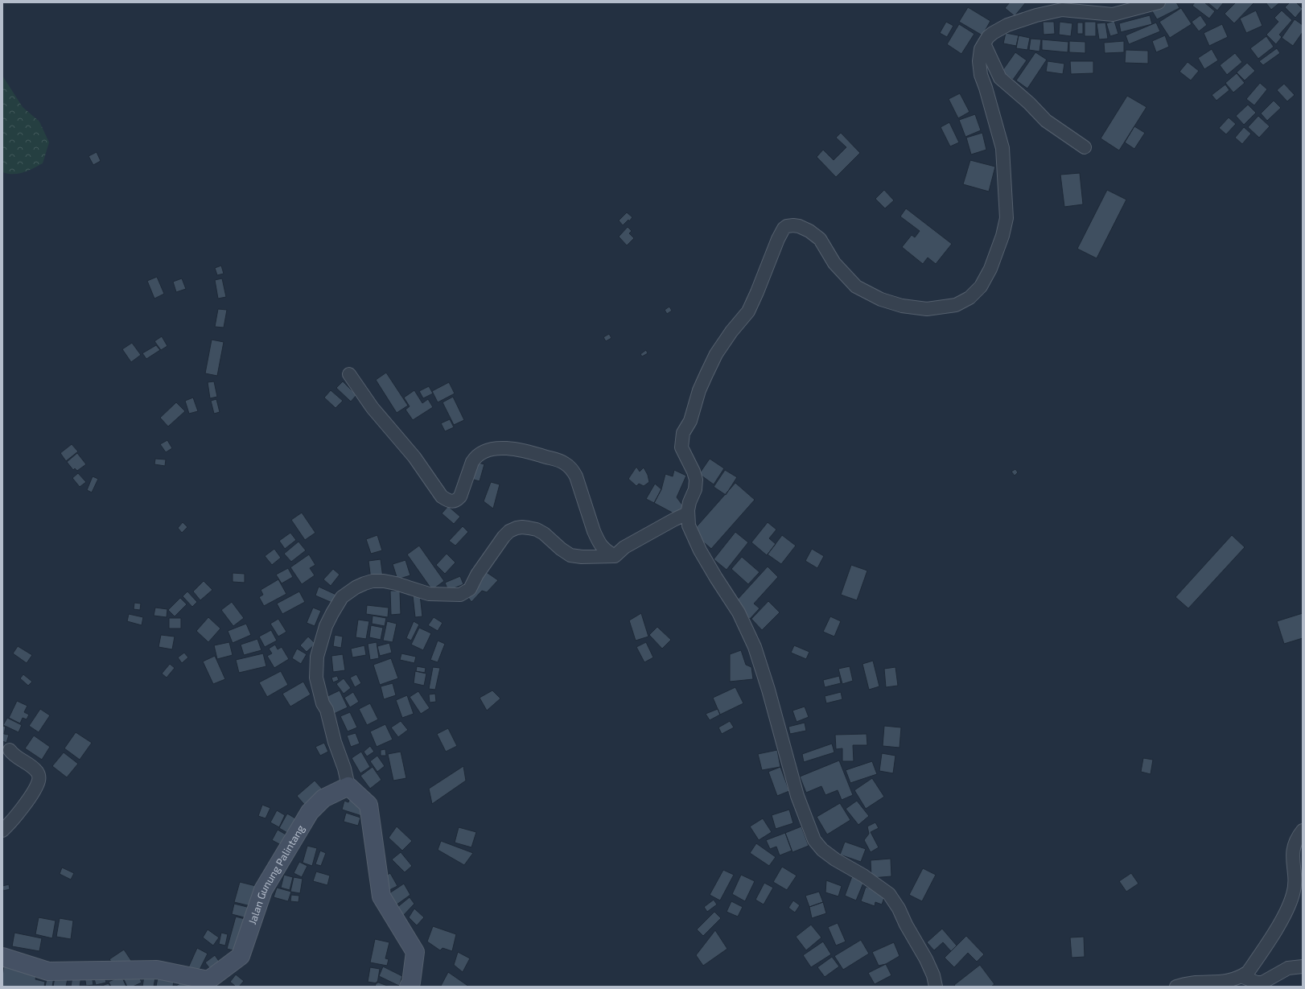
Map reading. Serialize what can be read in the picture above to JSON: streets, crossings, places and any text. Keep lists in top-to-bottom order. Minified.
{"streets":{"street":["Jalan Gunung Palintang"]}}
